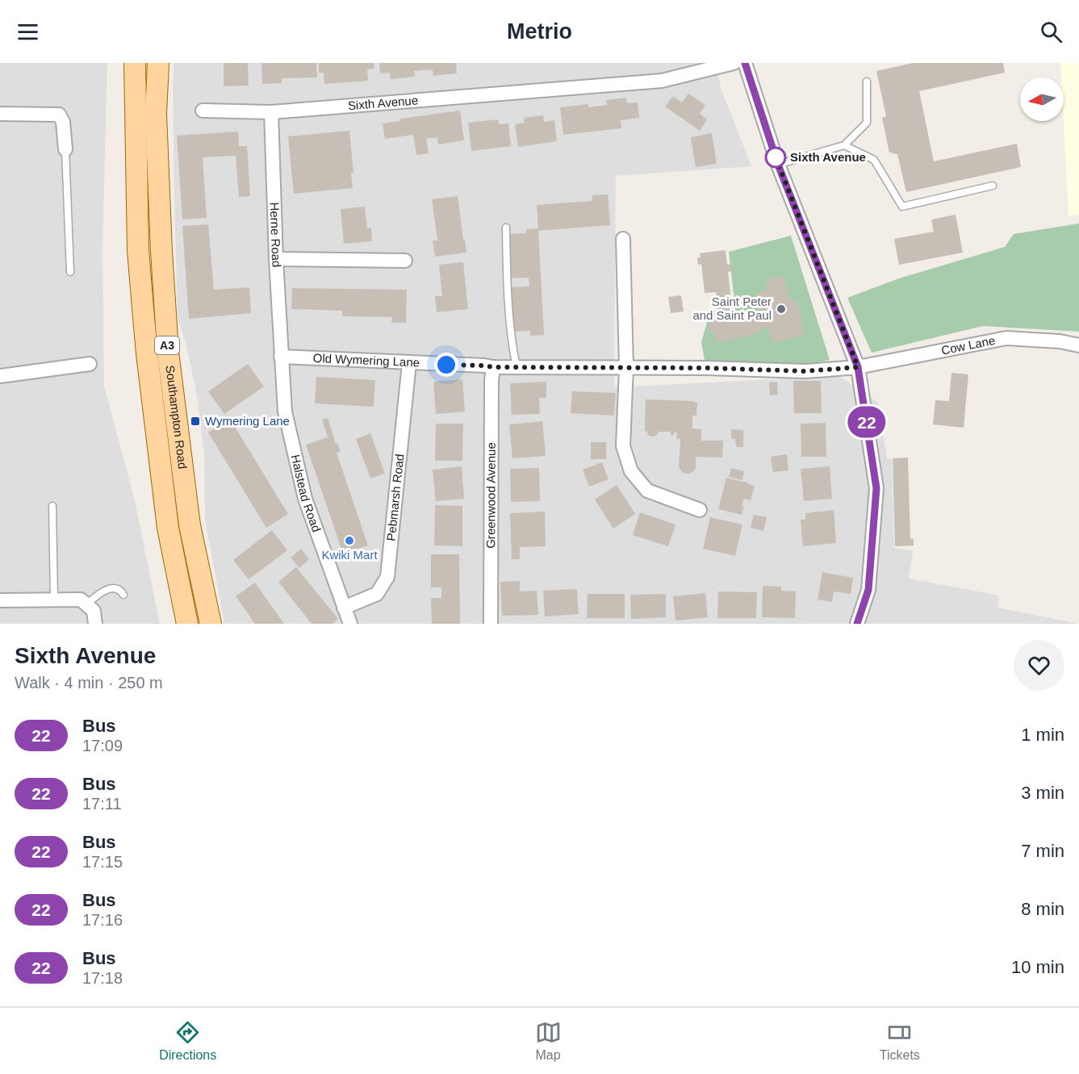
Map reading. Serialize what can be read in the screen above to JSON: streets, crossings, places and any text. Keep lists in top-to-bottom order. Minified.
{"streets":{"main road":["A3","Southampton Road"],"street":["Sixth Avenue","Herne Road","Cow Lane","Old Wymering Lane","Halstead Road","Greenwood Avenue","Pebmarsh Road"]},"crossings":[["Sixth Avenue","Herne Road"],["Herne Road","Old Wymering Lane"],["Herne Road","Halstead Road"],["Cow Lane","Old Wymering Lane"],["Old Wymering Lane","Halstead Road"],["Old Wymering Lane","Greenwood Avenue"],["Old Wymering Lane","Pebmarsh Road"],["Halstead Road","Pebmarsh Road"]],"places":{"other":["Sixth Avenue","Saint Peter and Saint Paul","Kwiki Mart"],"transit":["Wymering Lane"]},"lines":["bus line 22"],"north":"left","page":{"header":"Metrio","on_map":"22","heading":["Sixth Avenue","Walk · 4 min · 250 m"],"list":[{"mark":"22","name":"Bus","note":"17:09","value":"1 min"},{"mark":"22","name":"Bus","note":"17:11","value":"3 min"},{"mark":"22","name":"Bus","note":"17:15","value":"7 min"},{"mark":"22","name":"Bus","note":"17:16","value":"8 min"},{"mark":"22","name":"Bus","note":"17:18","value":"10 min"}],"tabs":["Directions","Map","Tickets"]}}
